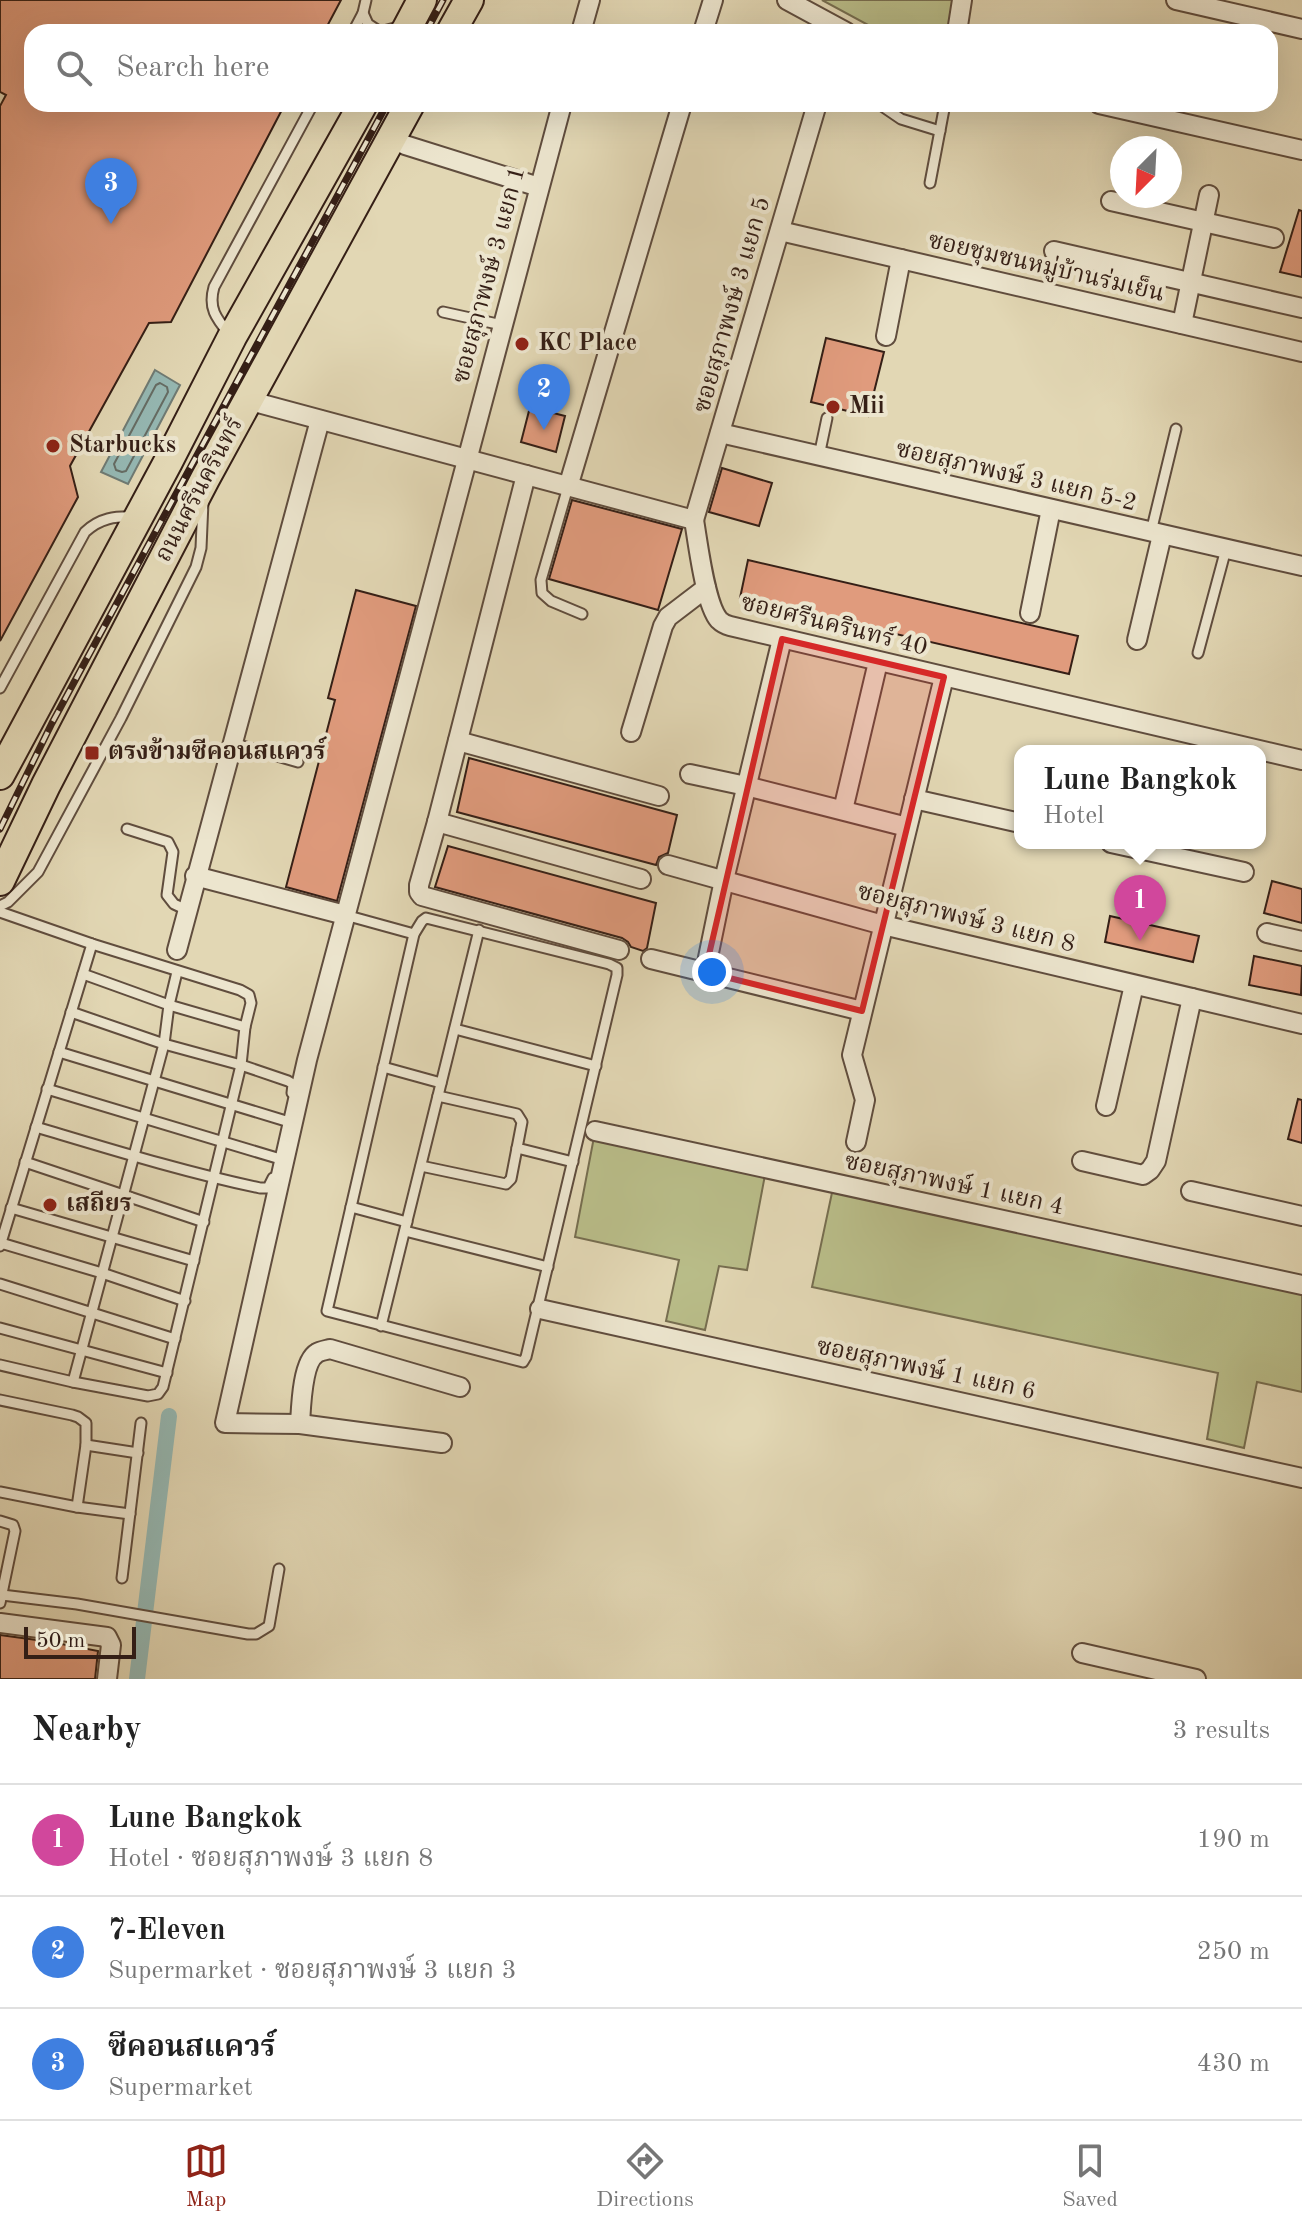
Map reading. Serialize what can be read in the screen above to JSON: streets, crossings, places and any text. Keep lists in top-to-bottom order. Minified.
{"streets":{"main road":["ถนนศรีนครินทร์"],"street":["ซอยชุมชนหมู่บ้านร่มเย็น","ซอยสุภาพงษ์ 3 แยก 1","ซอยสุภาพงษ์ 3 แยก 5","ซอยสุภาพงษ์ 3 แยก 5-2","ซอยศรีนครินทร์ 40","ซอยสุภาพงษ์ 3 แยก 8","ซอยสุภาพงษ์ 1 แยก 4","ซอยสุภาพงษ์ 1 แยก 6"]},"crossings":[["ซอยชุมชนหมู่บ้านร่มเย็น","ซอยสุภาพงษ์ 3 แยก 5"],["ซอยสุภาพงษ์ 3 แยก 5","ซอยสุภาพงษ์ 3 แยก 5-2"],["ซอยสุภาพงษ์ 3 แยก 5","ซอยศรีนครินทร์ 40"]],"places":{"other":["KC Place","Mii","Starbucks","เสถียร"],"transit":["ตรงข้ามซีคอนสแควร์"]},"scale_bar":"50 m","north":"bottom left","page":{"search":"Search here","pins":["3","2","1"],"popup":["Lune Bangkok","Hotel"],"scale":"50 m","heading":["Nearby","3 results"],"list":[{"mark":"1","name":"Lune Bangkok","note":"Hotel · ซอยสุภาพงษ์ 3 แยก 8","value":"190 m"},{"mark":"2","name":"7-Eleven","note":"Supermarket · ซอยสุภาพงษ์ 3 แยก 3","value":"250 m"},{"mark":"3","name":"ซีคอนสแควร์","note":"Supermarket","value":"430 m"}],"nav":["Map","Directions","Saved"]}}
